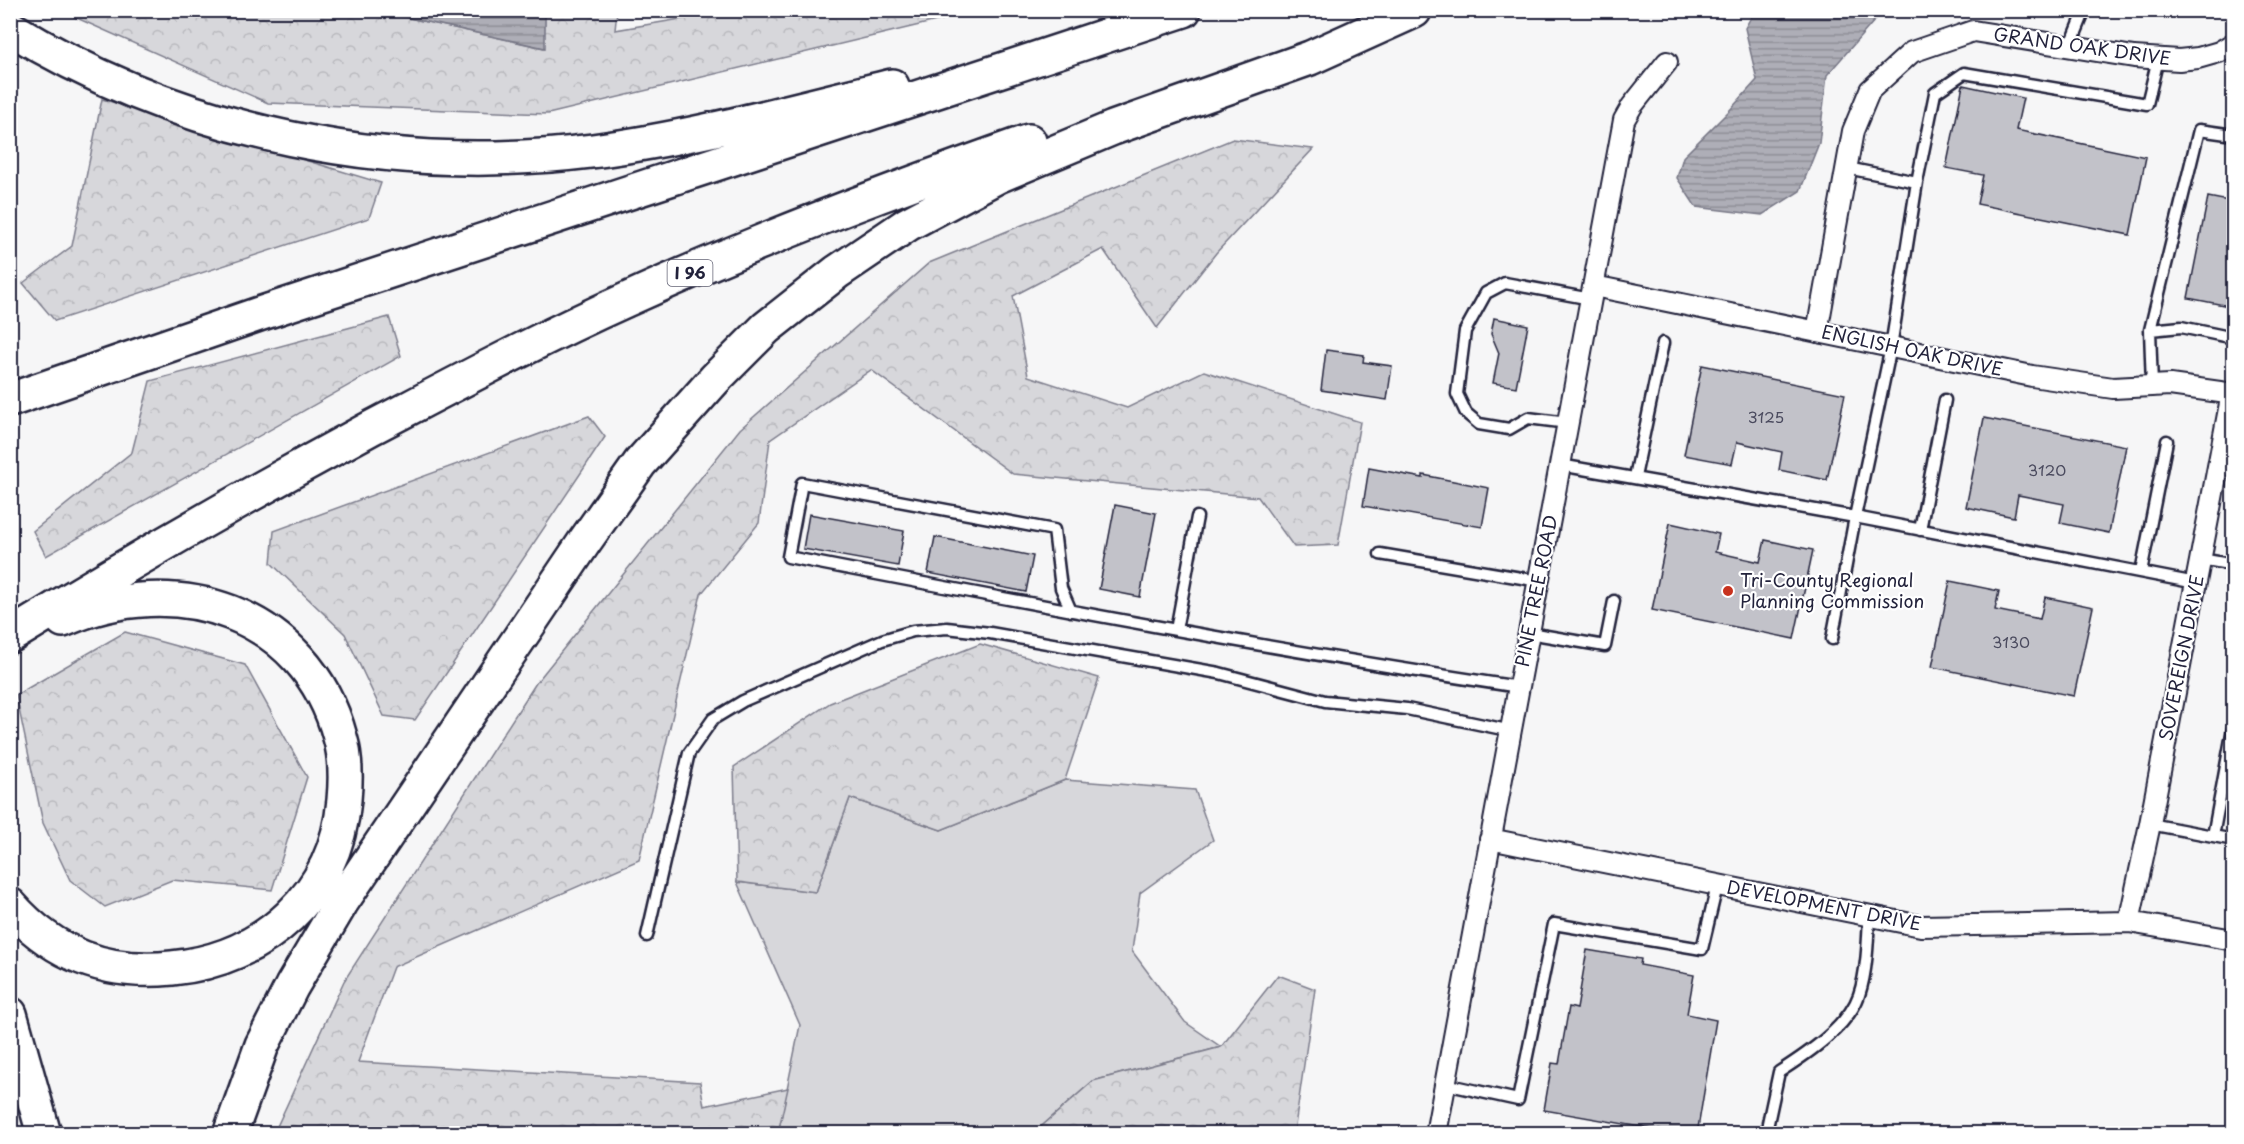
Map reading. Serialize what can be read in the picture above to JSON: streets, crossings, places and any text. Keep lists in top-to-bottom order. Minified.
{"streets":{"highway":["I 96"],"street":["GRAND OAK DRIVE","ENGLISH OAK DRIVE","PINE TREE ROAD","SOVEREIGN DRIVE","DEVELOPMENT DRIVE"]},"crossings":[["GRAND OAK DRIVE","ENGLISH OAK DRIVE"],["ENGLISH OAK DRIVE","PINE TREE ROAD"],["ENGLISH OAK DRIVE","SOVEREIGN DRIVE"],["PINE TREE ROAD","DEVELOPMENT DRIVE"],["SOVEREIGN DRIVE","DEVELOPMENT DRIVE"]],"places":["Tri-County Regional Planning Commission"],"house_numbers":["3125","3120","3130"]}
